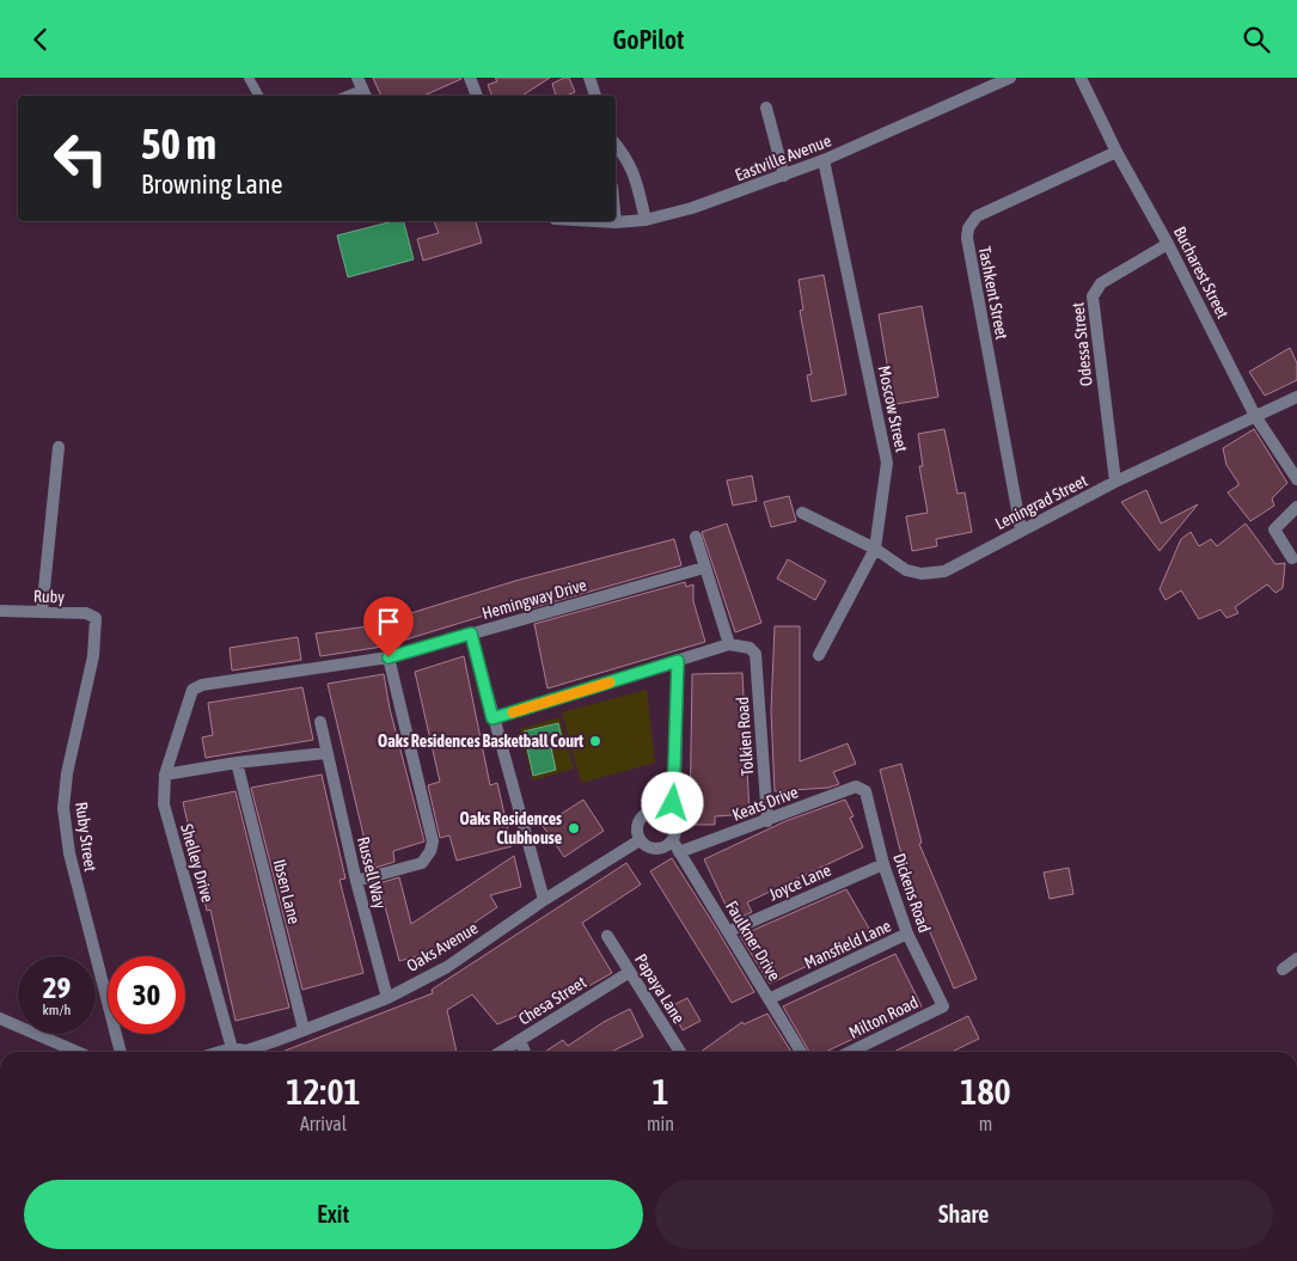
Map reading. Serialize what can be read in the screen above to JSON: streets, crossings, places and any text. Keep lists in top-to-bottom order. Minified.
{"streets":{"street":["Eastville Avenue","Bucharest Street","Tashkent Street","Odessa Street","Moscow Street","Leningrad Street","Ruby","Hemingway Drive","Tolkien Road","Keats Drive","Ruby Street","Shelley Drive","Russell Way","Joyce Lane","Ibsen Lane","Dickens Road","Faulkner Drive","Mansfield Lane","Oaks Avenue","Papaya Lane","Chesa Street","Milton Road"]},"crossings":[["Eastville Avenue","Moscow Street"],["Bucharest Street","Tashkent Street"],["Bucharest Street","Odessa Street"],["Bucharest Street","Leningrad Street"],["Tashkent Street","Leningrad Street"],["Odessa Street","Leningrad Street"],["Moscow Street","Leningrad Street"],["Ruby","Ruby Street"],["Hemingway Drive","Shelley Drive"],["Tolkien Road","Keats Drive"],["Keats Drive","Dickens Road"],["Keats Drive","Faulkner Drive"],["Keats Drive","Oaks Avenue"],["Shelley Drive","Oaks Avenue"],["Russell Way","Oaks Avenue"],["Joyce Lane","Dickens Road"],["Joyce Lane","Faulkner Drive"],["Ibsen Lane","Oaks Avenue"],["Dickens Road","Mansfield Lane"],["Dickens Road","Milton Road"],["Faulkner Drive","Mansfield Lane"],["Faulkner Drive","Oaks Avenue"],["Papaya Lane","Chesa Street"]],"places":["Oaks Residences Basketball Court","Oaks Residences Clubhouse"],"page":{"header":"GoPilot","turn":["50 m","Browning Lane"],"speed":"29 km/h","limit":"30","eta":["12:01","Arrival","1","min","180","m"],"buttons":["Exit","Share"]}}
